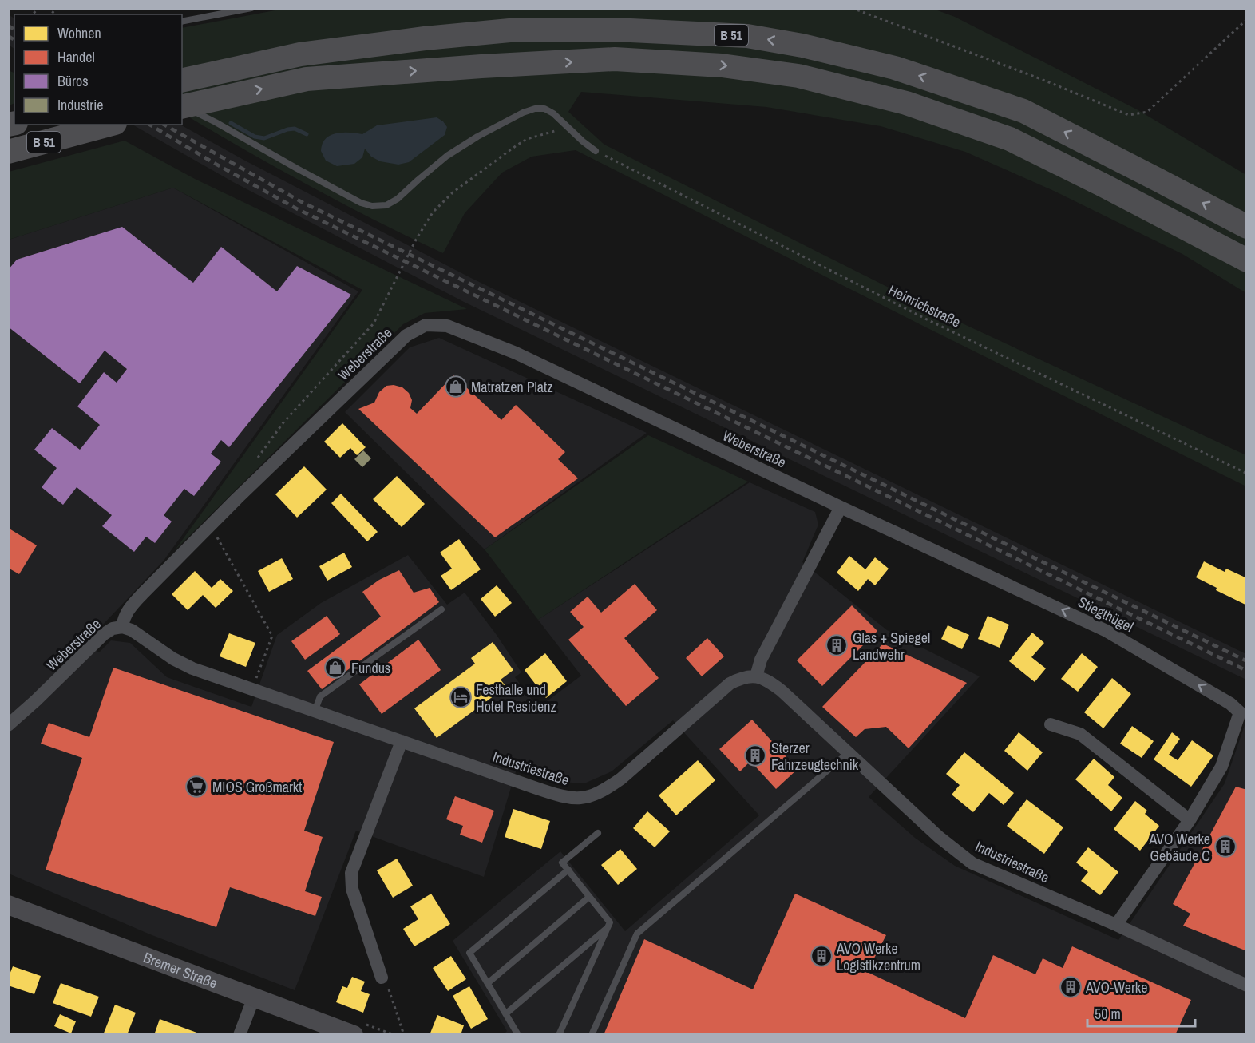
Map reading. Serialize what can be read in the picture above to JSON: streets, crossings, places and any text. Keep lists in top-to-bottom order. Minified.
{"streets":{"highway":["B 51"],"street":["Weberstraße","Stiegthügel","Industriestraße","Bremer Straße"],"path":["Heinrichstraße"]},"crossings":[["Weberstraße","Stiegthügel"],["Weberstraße","Industriestraße"],["Stiegthügel","Industriestraße"]],"one_way":["Stiegthügel"],"places":{"shop":["Matratzen Platz","Fundus"],"building":["Glas + Spiegel Landwehr","Sterzer Fahrzeugtechnik","AVO Werke Gebäude C","AVO Werke Logistikzentrum","AVO-Werke"],"hotel":["Festhalle und Hotel Residenz"],"supermarket":["MIOS Großmarkt"]},"legend":["Wohnen","Handel","Büros","Industrie"],"scale_bar":"50 m"}
